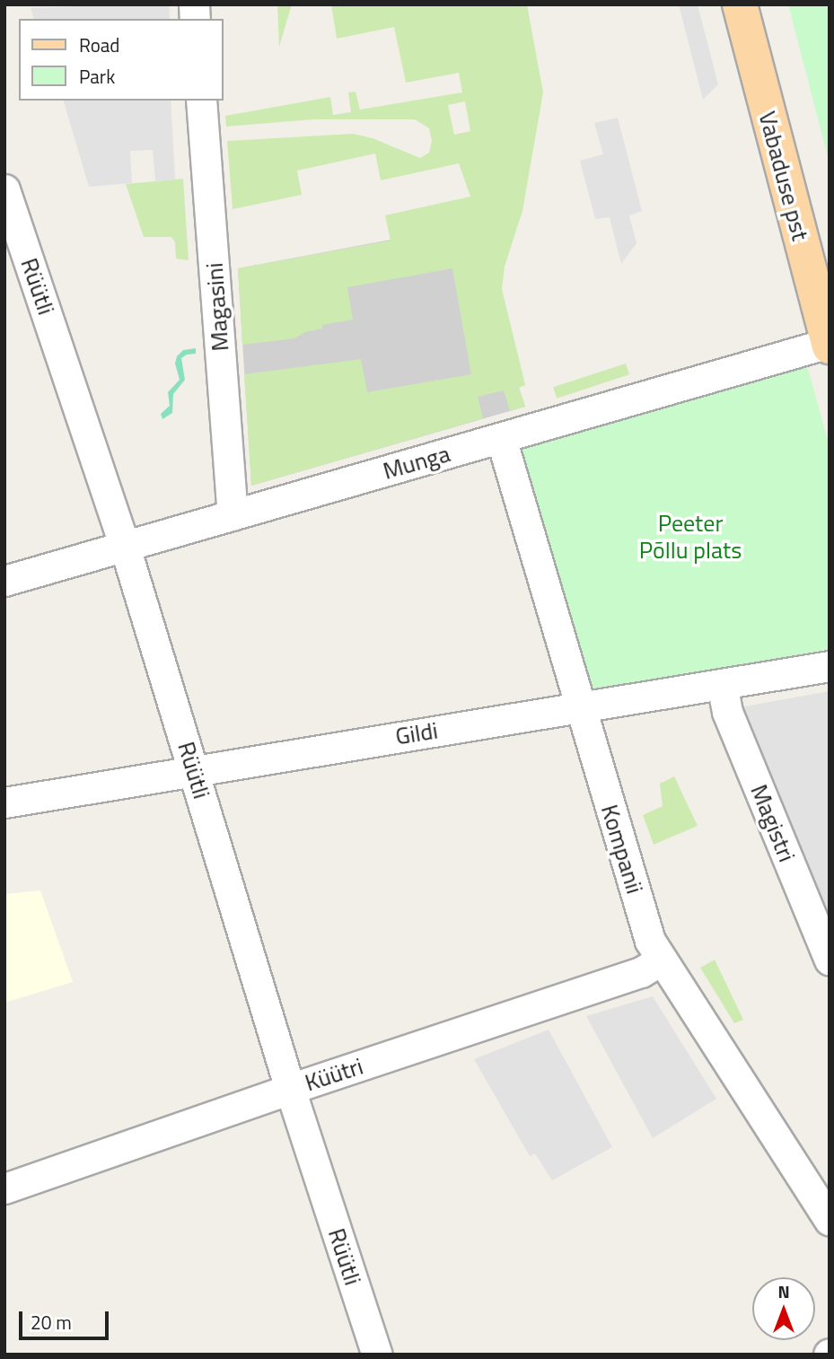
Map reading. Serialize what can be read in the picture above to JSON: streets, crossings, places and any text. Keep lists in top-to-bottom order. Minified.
{"streets":{"main road":["Vabaduse pst"],"street":["Rüütli","Magasini","Munga","Gildi","Magistri","Kompanii","Küütri"]},"crossings":[["Vabaduse pst","Munga"],["Rüütli","Munga"],["Rüütli","Gildi"],["Rüütli","Küütri"],["Magasini","Munga"],["Munga","Kompanii"],["Gildi","Magistri"],["Gildi","Kompanii"],["Kompanii","Küütri"]],"parks":["Peeter Põllu plats"],"legend":["Road","Park"],"scale_bar":"20 m","north":"top"}
